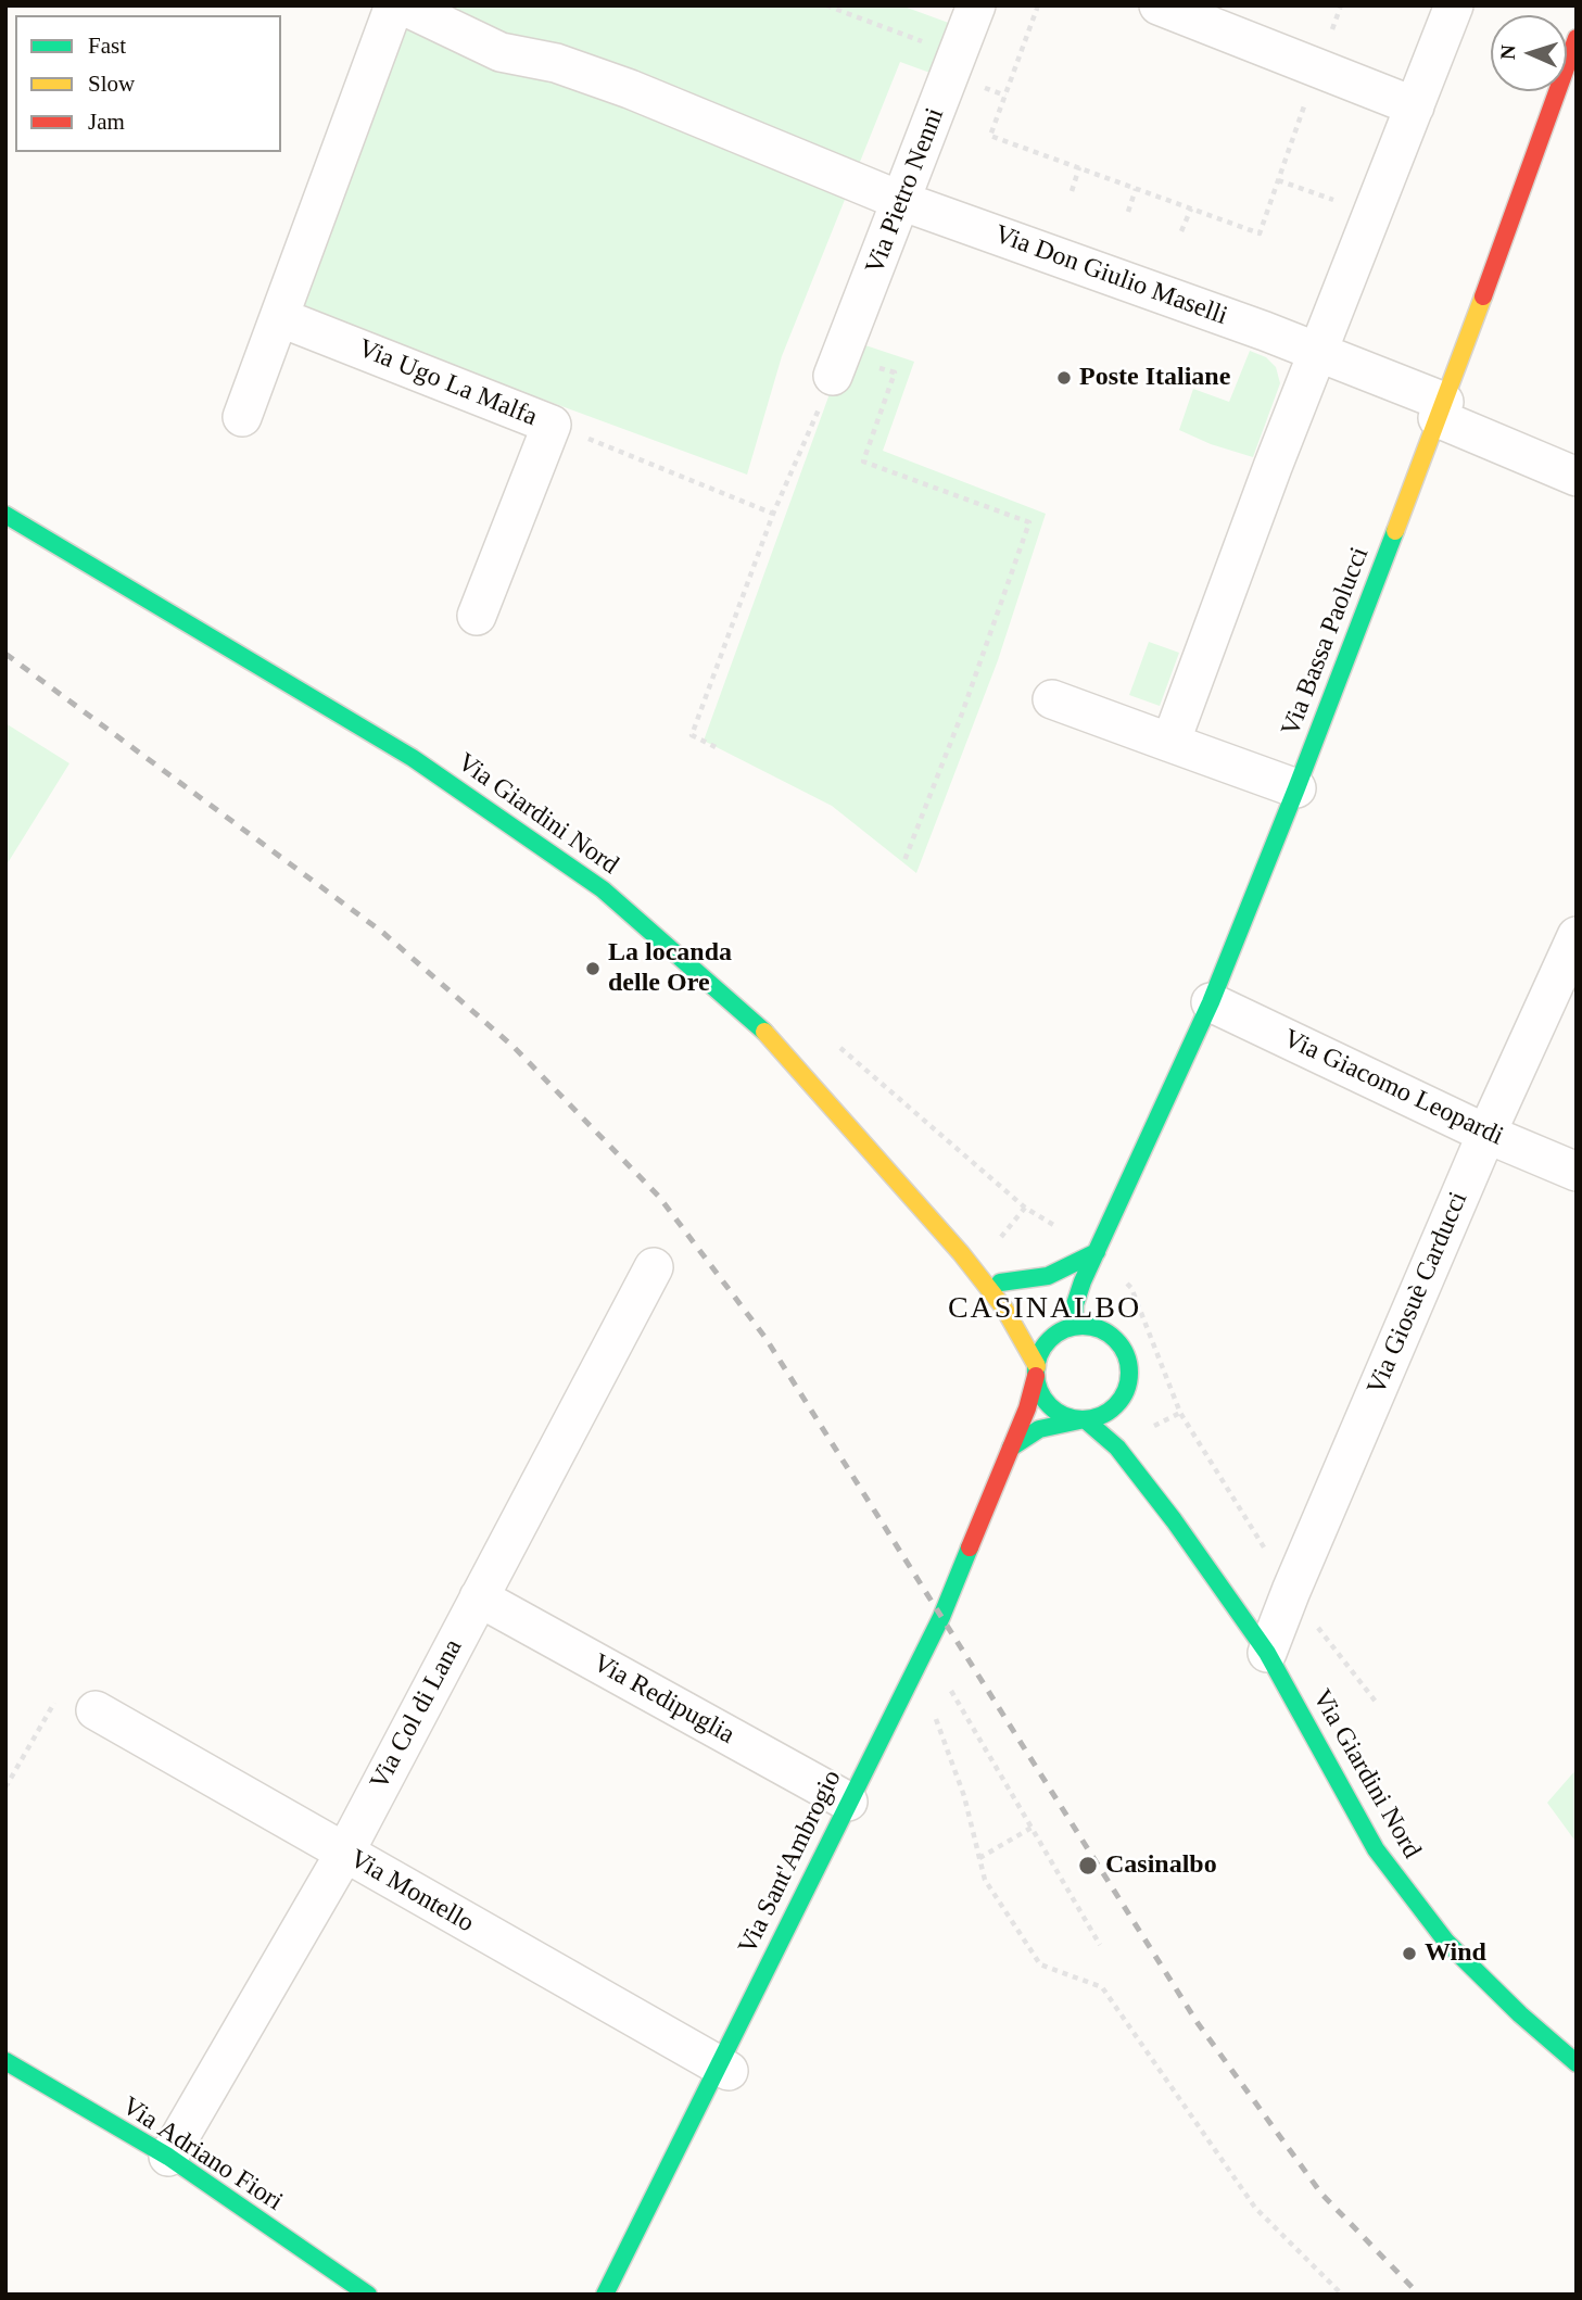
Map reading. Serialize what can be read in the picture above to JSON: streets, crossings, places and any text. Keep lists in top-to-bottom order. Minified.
{"streets":{"street":["Via Pietro Nenni","Via Don Giulio Maselli","Via Ugo La Malfa","Via Bassa Paolucci","Via Giardini Nord","Via Giacomo Leopardi","Via Giosuè Carducci","Via Redipuglia","Via Col di Lana","Via Sant'Ambrogio","Via Montello","Via Adriano Fiori"]},"crossings":[["Via Pietro Nenni","Via Don Giulio Maselli"],["Via Don Giulio Maselli","Via Bassa Paolucci"],["Via Bassa Paolucci","Via Giardini Nord"],["Via Bassa Paolucci","Via Giacomo Leopardi"],["Via Bassa Paolucci","Via Sant'Ambrogio"],["Via Giardini Nord","Via Giosuè Carducci"],["Via Giardini Nord","Via Sant'Ambrogio"],["Via Giacomo Leopardi","Via Giosuè Carducci"],["Via Redipuglia","Via Col di Lana"],["Via Redipuglia","Via Sant'Ambrogio"],["Via Col di Lana","Via Montello"],["Via Col di Lana","Via Adriano Fiori"],["Via Sant'Ambrogio","Via Montello"]],"districts":["CASINALBO"],"places":["Poste Italiane","La locanda delle Ore","Casinalbo","Wind"],"legend":["Fast","Slow","Jam"],"north":"left"}
